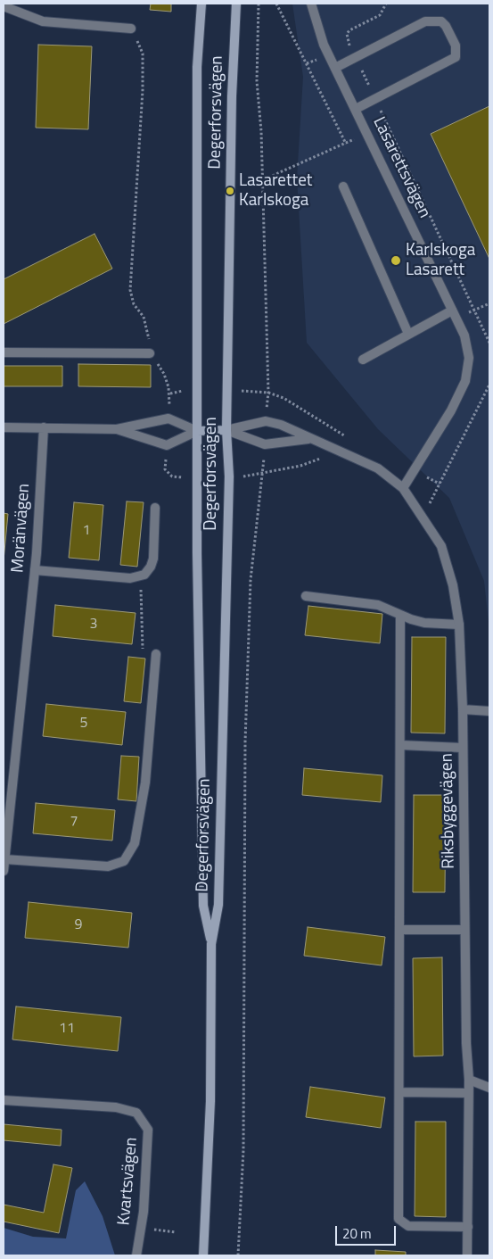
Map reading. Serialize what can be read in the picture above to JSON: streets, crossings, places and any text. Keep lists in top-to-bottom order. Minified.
{"streets":{"main road":["Degerforsvägen"],"street":["Lasarettsvägen","Moränvägen","Riksbyggevägen","Kvartsvägen"]},"crossings":[["Degerforsvägen","Riksbyggevägen"],["Lasarettsvägen","Riksbyggevägen"]],"places":["Lasarettet Karlskoga","Karlskoga Lasarett"],"house_numbers":["1","3","5","7","9","11"],"scale_bar":"20 m"}
